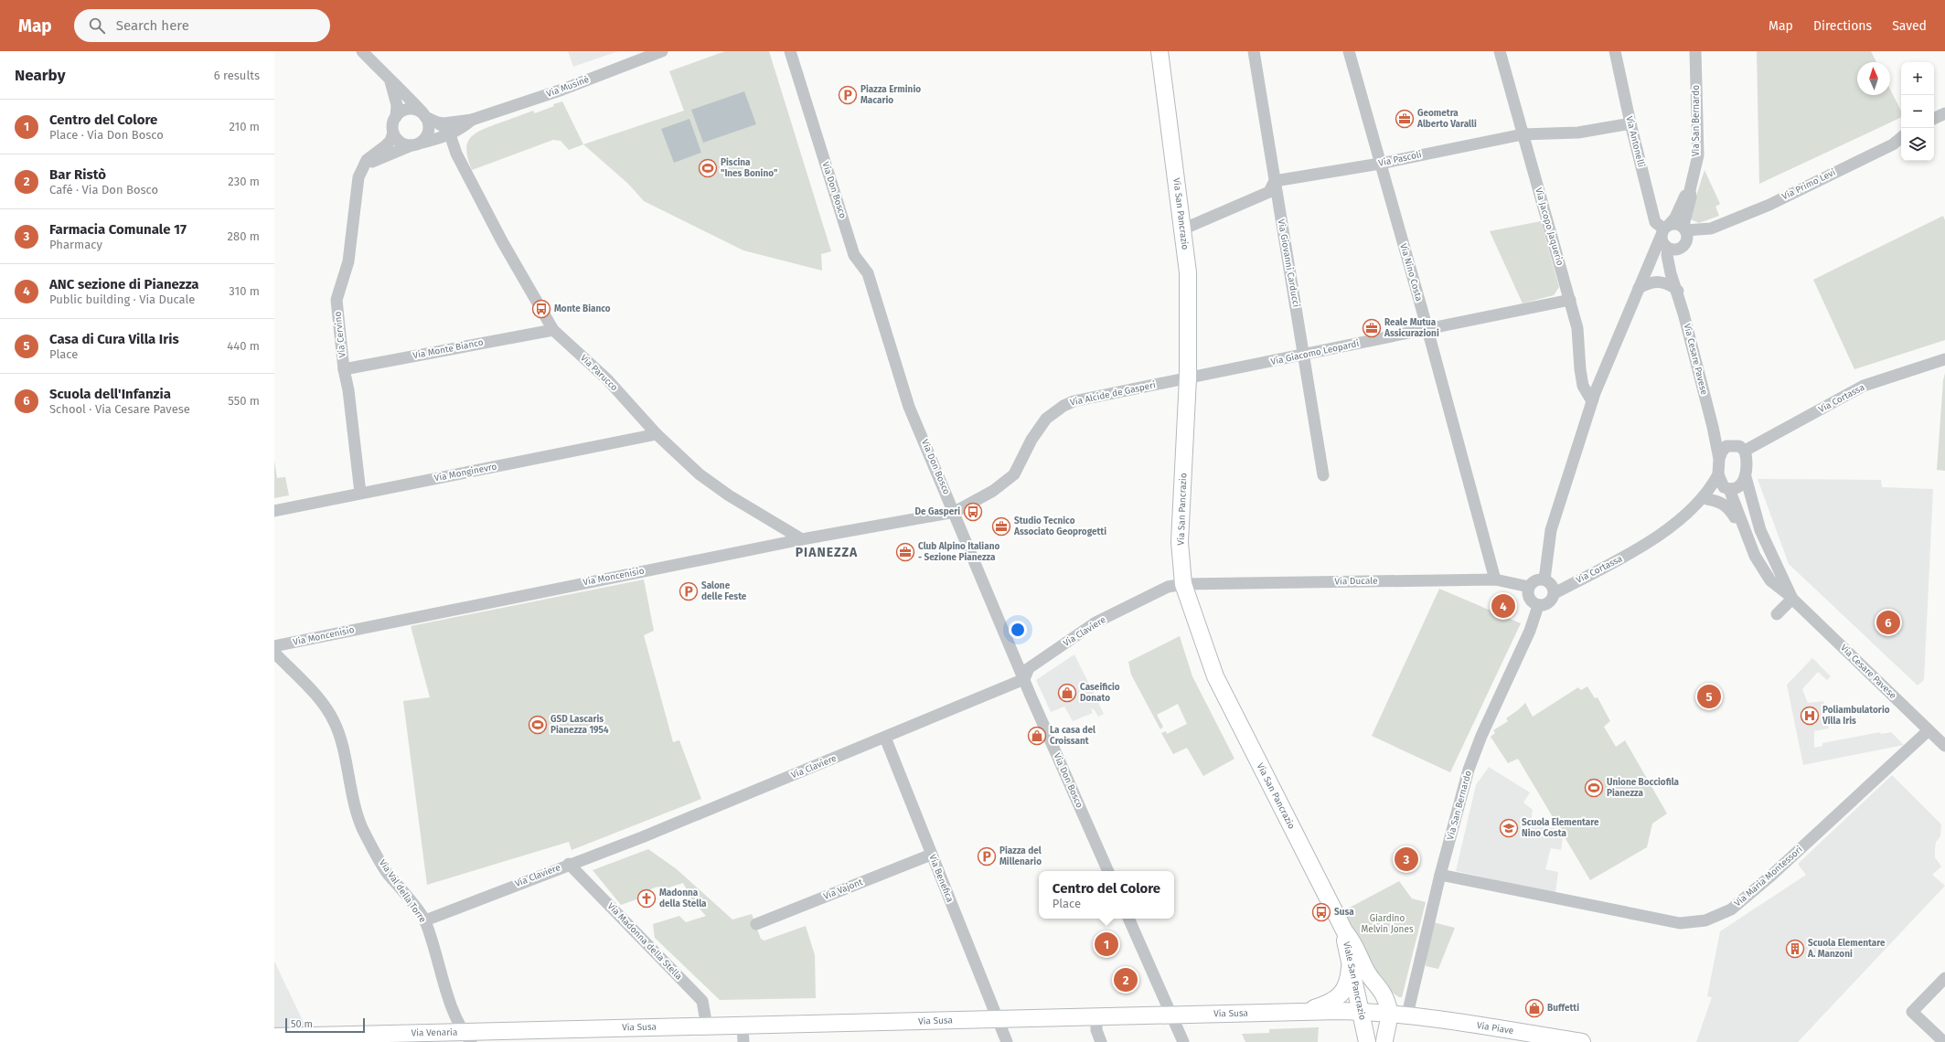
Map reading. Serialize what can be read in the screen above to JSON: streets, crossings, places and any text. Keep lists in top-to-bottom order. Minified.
{"streets":{"main road":["Via San Pancrazio","Viale San Pancrazio","Via Susa","Via Piave","Via Venaria"],"street":["Via Musinè","Via San Bernardo","Via Antonelli","Via Pascoli","Via Primo Levi","Via Don Bosco","Via Jacopo Jaquerio","Via Giovanni Carducci","Via Nino Costa","Via Cervino","Via Monte Bianco","Via Giacomo Leopardi","Via Cesare Pavese","Via Parucco","Via Alcide de Gasperi","Via Cortassa","Via Monginevro","Via Moncenisio","Via Ducale","Via Claviere","Via Maria Montessori","Via Benefica","Via Vajont","Via Val della Torre","Via Madonna della Stella"]},"crossings":[["Via San Bernardo","Via Antonelli"],["Via San Bernardo","Via Primo Levi"],["Via San Bernardo","Via Jacopo Jaquerio"],["Via San Bernardo","Via Cesare Pavese"],["Via San Bernardo","Via Cortassa"],["Via San Bernardo","Via Ducale"],["Via San Bernardo","Via Maria Montessori"],["Via San Bernardo","Via Susa"],["Via San Bernardo","Via Piave"],["Via Antonelli","Via Pascoli"],["Via Antonelli","Via Primo Levi"],["Via Antonelli","Via Cesare Pavese"],["Via Pascoli","Via Jacopo Jaquerio"],["Via Pascoli","Via Giovanni Carducci"],["Via Pascoli","Via Nino Costa"],["Via Primo Levi","Via Cesare Pavese"],["Via Don Bosco","Via Alcide de Gasperi"],["Via Don Bosco","Via Moncenisio"],["Via Don Bosco","Via Claviere"],["Via San Pancrazio","Via Giacomo Leopardi"],["Via San Pancrazio","Via Alcide de Gasperi"],["Via San Pancrazio","Via Ducale"],["Via San Pancrazio","Via Claviere"],["Via San Pancrazio","Viale San Pancrazio"],["Via Jacopo Jaquerio","Via Giacomo Leopardi"],["Via Giovanni Carducci","Via Giacomo Leopardi"],["Via Nino Costa","Via Giacomo Leopardi"],["Via Nino Costa","Via Ducale"],["Via Cervino","Via Monte Bianco"],["Via Cervino","Via Monginevro"],["Via Monte Bianco","Via Parucco"],["Via Giacomo Leopardi","Via Alcide de Gasperi"],["Via Cesare Pavese","Via Cortassa"],["Via Cesare Pavese","Via Maria Montessori"],["Via Parucco","Via Monginevro"],["Via Parucco","Via Moncenisio"],["Via Alcide de Gasperi","Via Moncenisio"],["Via Cortassa","Via Ducale"],["Via Ducale","Via Claviere"],["Via Claviere","Via Benefica"],["Via Claviere","Via Val della Torre"],["Via Claviere","Via Madonna della Stella"],["Via Benefica","Via Vajont"],["Via Benefica","Via Susa"],["Via Val della Torre","Via Susa"],["Via Val della Torre","Via Venaria"],["Via Madonna della Stella","Via Susa"],["Viale San Pancrazio","Via Susa"],["Via Susa","Via Piave"],["Via Susa","Via Venaria"]],"districts":["PIANEZZA"],"parks":["Giardino Melvin Jones"],"places":{"parking":["Piazza Erminio Macario","Salone delle Feste","Piazza del Millenario"],"office":["Geometra Alberto Varalli","Reale Mutua Assicurazioni","Studio Tecnico Associato Geoprogetti","Club Alpino Italiano - Sezione Pianezza"],"sports":["Piscina \"Ines Bonino\"","GSD Lascaris Pianezza 1954","Unione Bocciofila Pianezza"],"bus stop":["Monte Bianco","De Gasperi","Susa"],"shop":["Caseificio Donato","La casa del Croissant","Buffetti"],"hospital":["Poliambulatorio Villa Iris"],"school or university":["Scuola Elementare Nino Costa"],"church":["Madonna della Stella"],"building":["Scuola Elementare A. Manzoni"]},"scale_bar":"50 m","north":"top","page":{"header":"Map","search":"Search here","nav":["Map","Directions","Saved"],"heading":["Nearby","6 results"],"map_buttons":["+","−"],"list":[{"mark":"1","name":"Centro del Colore","note":"Place · Via Don Bosco","value":"210 m"},{"mark":"2","name":"Bar Ristò","note":"Café · Via Don Bosco","value":"230 m"},{"mark":"3","name":"Farmacia Comunale 17","note":"Pharmacy","value":"280 m"},{"mark":"4","name":"ANC sezione di Pianezza","note":"Public building · Via Ducale","value":"310 m"},{"mark":"5","name":"Casa di Cura Villa Iris","note":"Place","value":"440 m"},{"mark":"6","name":"Scuola dell'Infanzia","note":"School · Via Cesare Pavese","value":"550 m"}],"pins":["4","6","5","3","1","2"],"popup":["Centro del Colore","Place"],"scale":"50 m"}}
